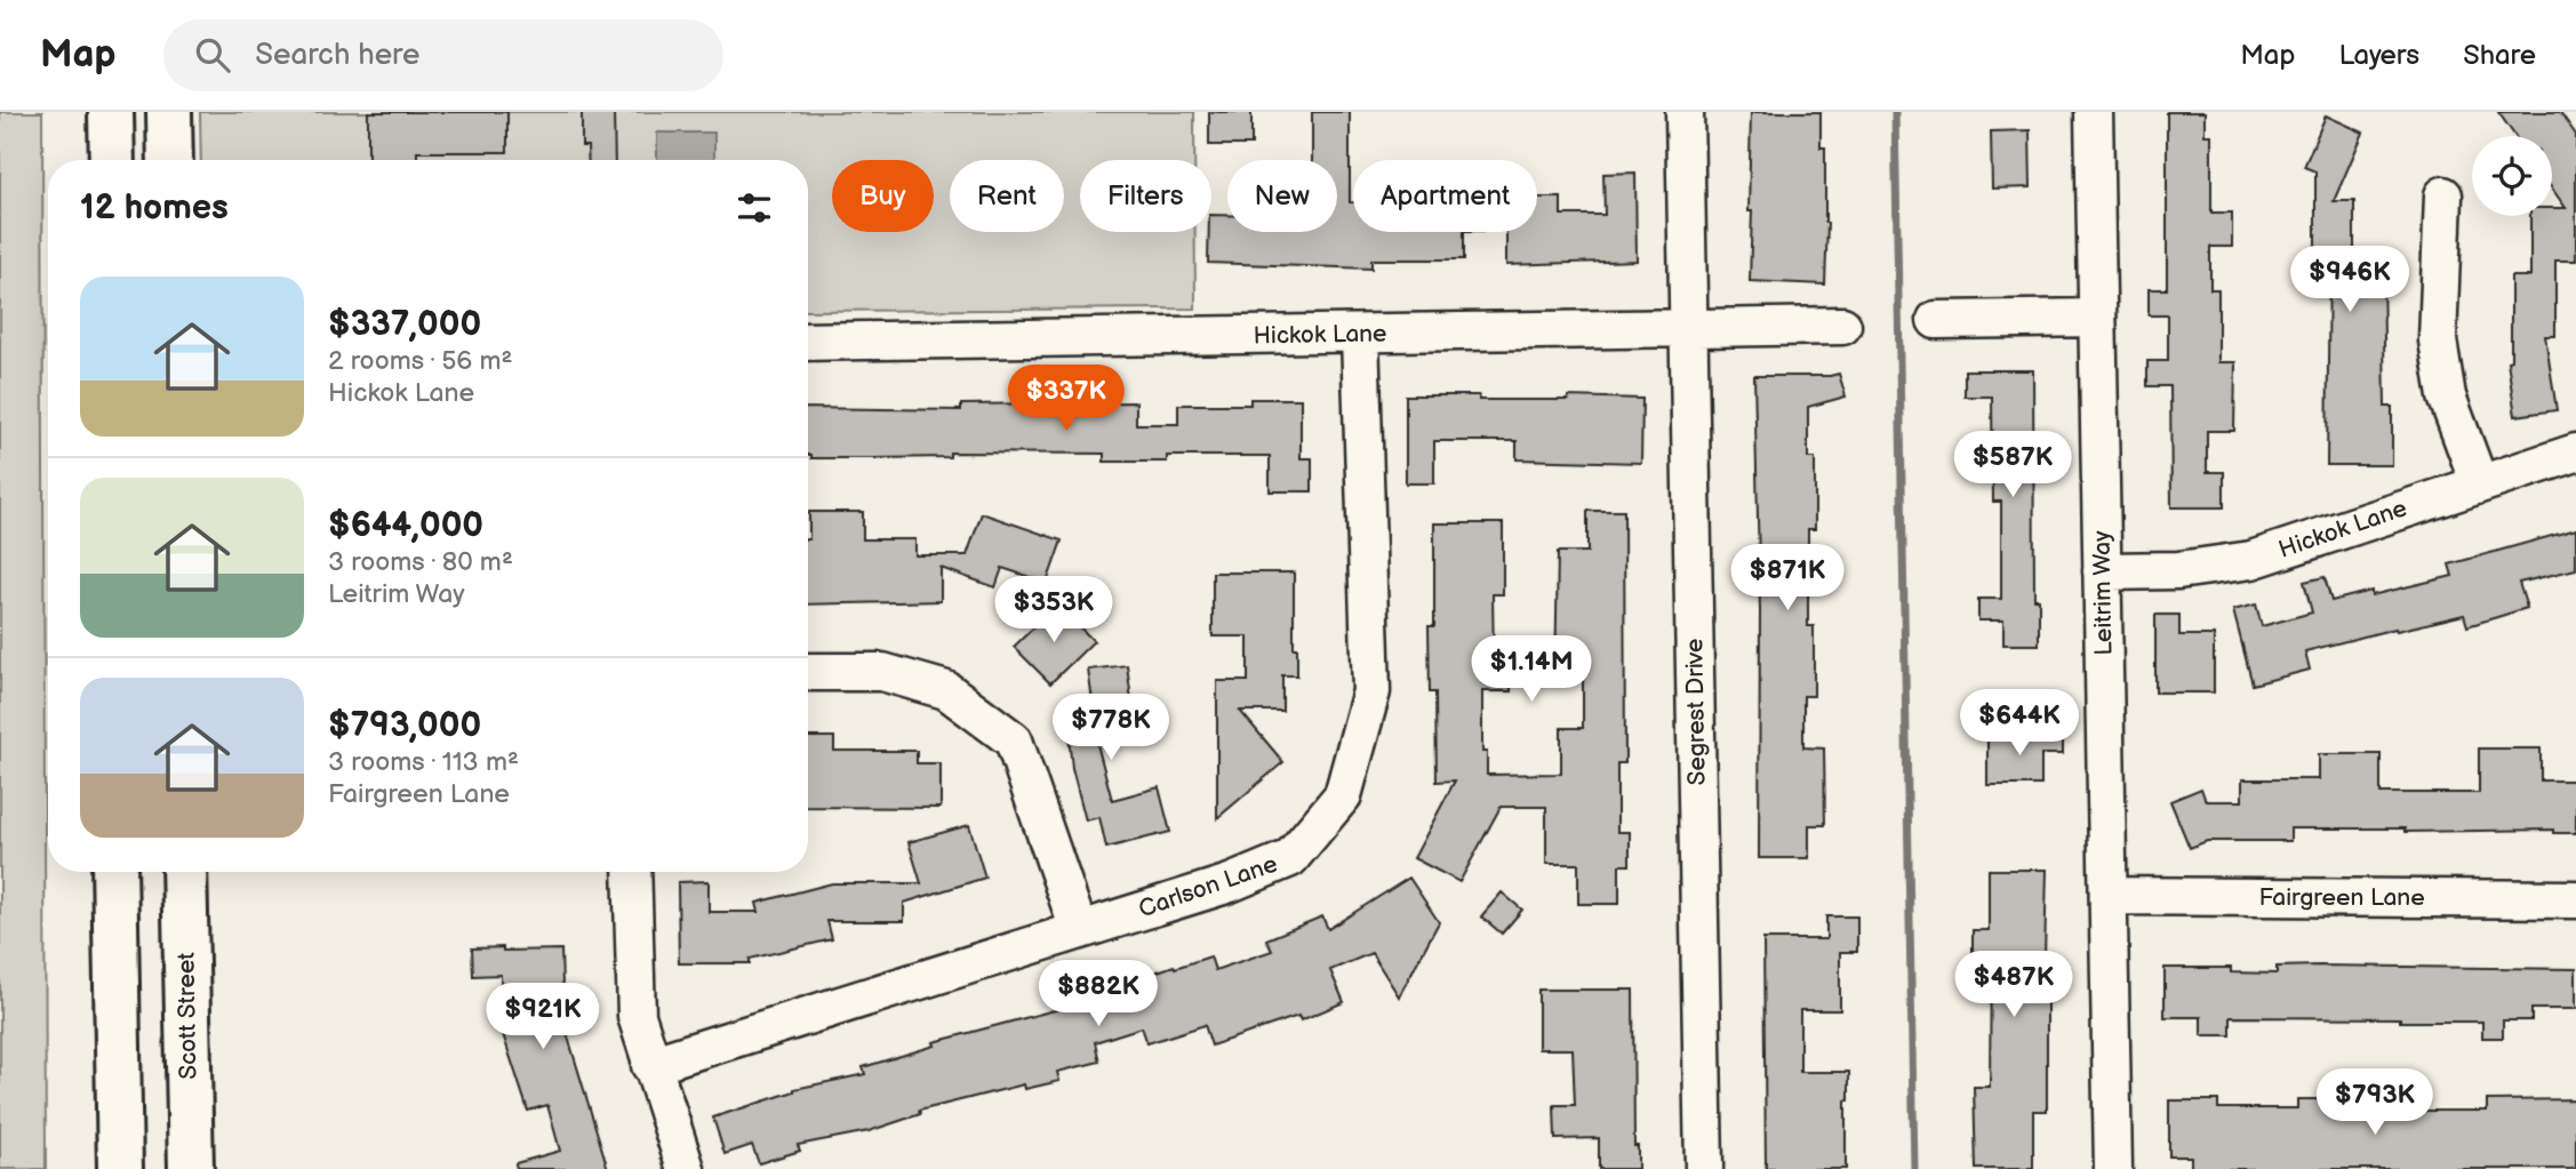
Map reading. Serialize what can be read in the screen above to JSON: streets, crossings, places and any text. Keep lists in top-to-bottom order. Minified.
{"streets":{"main road":["Scott Street"],"street":["Hickok Lane","Leitrim Way","Segrest Drive","Carlson Lane","Fairgreen Lane"]},"crossings":[["Hickok Lane","Leitrim Way"],["Hickok Lane","Segrest Drive"],["Hickok Lane","Carlson Lane"],["Leitrim Way","Fairgreen Lane"]],"page":{"header":"Map","search":"Search here","nav":["Map","Layers","Share"],"chip":["Buy","Rent","Filters","New","Apartment"],"heading":"12 homes","price":["$946K","$337K","$587K","$871K","$353K","$1.14M","$644K","$778K","$487K","$882K","$921K","$793K"],"list":[{"name":"$337,000","note":"2 rooms · 56 m² · Hickok Lane"},{"name":"$644,000","note":"3 rooms · 80 m² · Leitrim Way"},{"name":"$793,000","note":"3 rooms · 113 m² · Fairgreen Lane"}]}}
